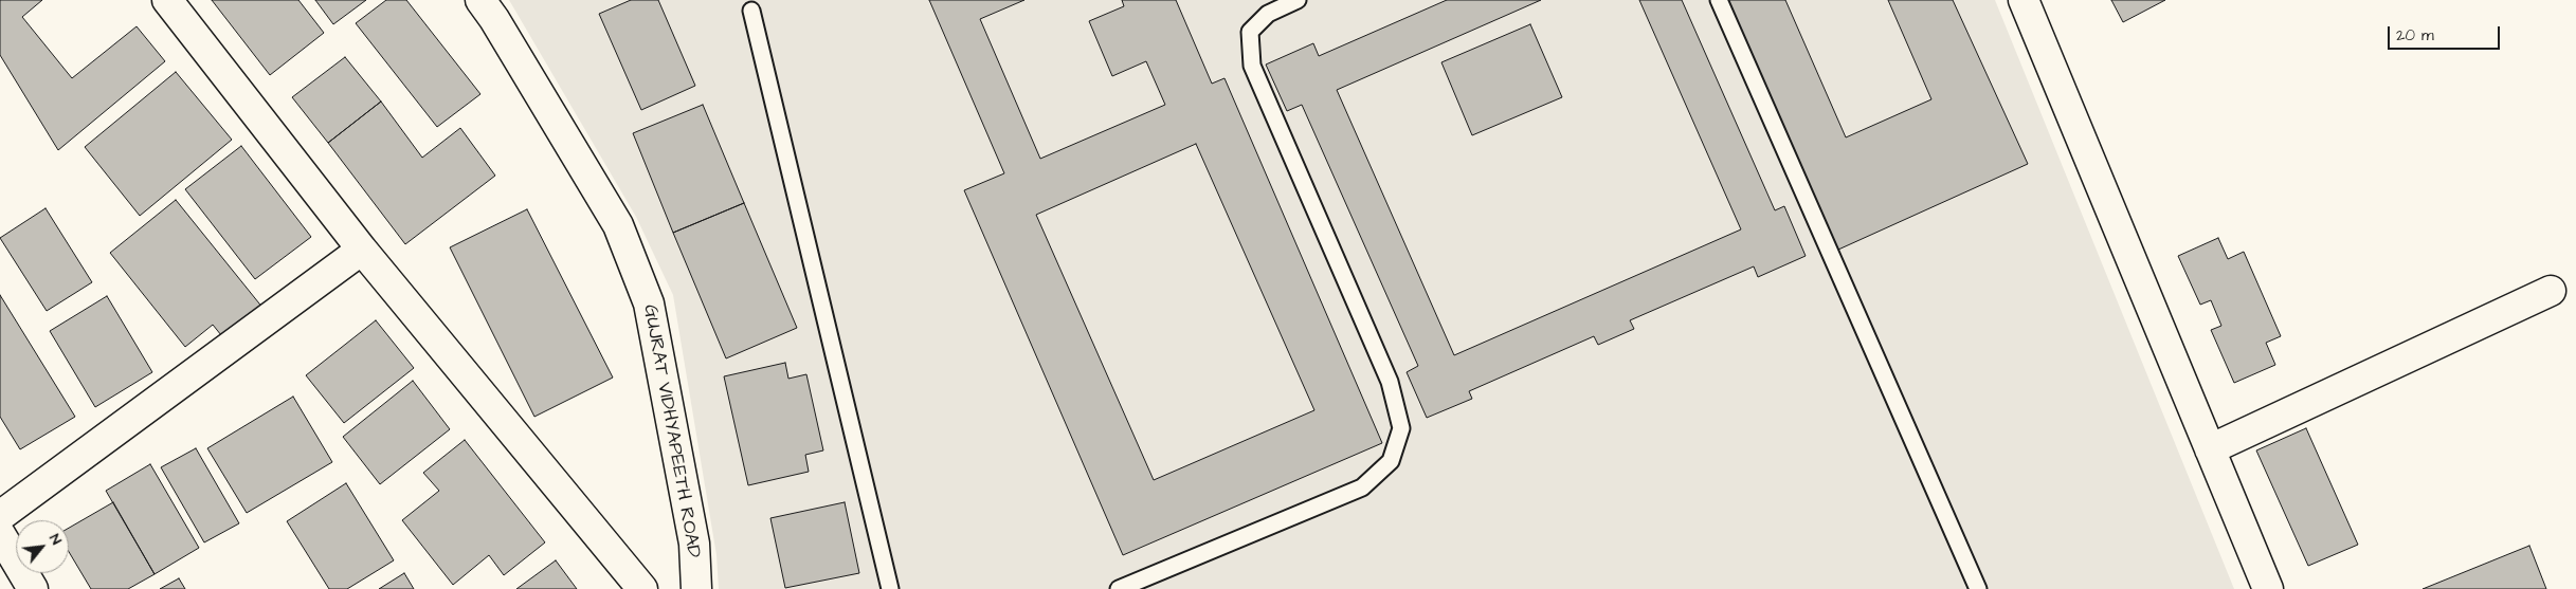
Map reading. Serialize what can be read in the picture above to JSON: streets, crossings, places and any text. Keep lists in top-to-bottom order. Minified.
{"streets":{"street":["GUJRAT VIDHYAPEETH ROAD"]},"scale_bar":"20 m","north":"top right"}
